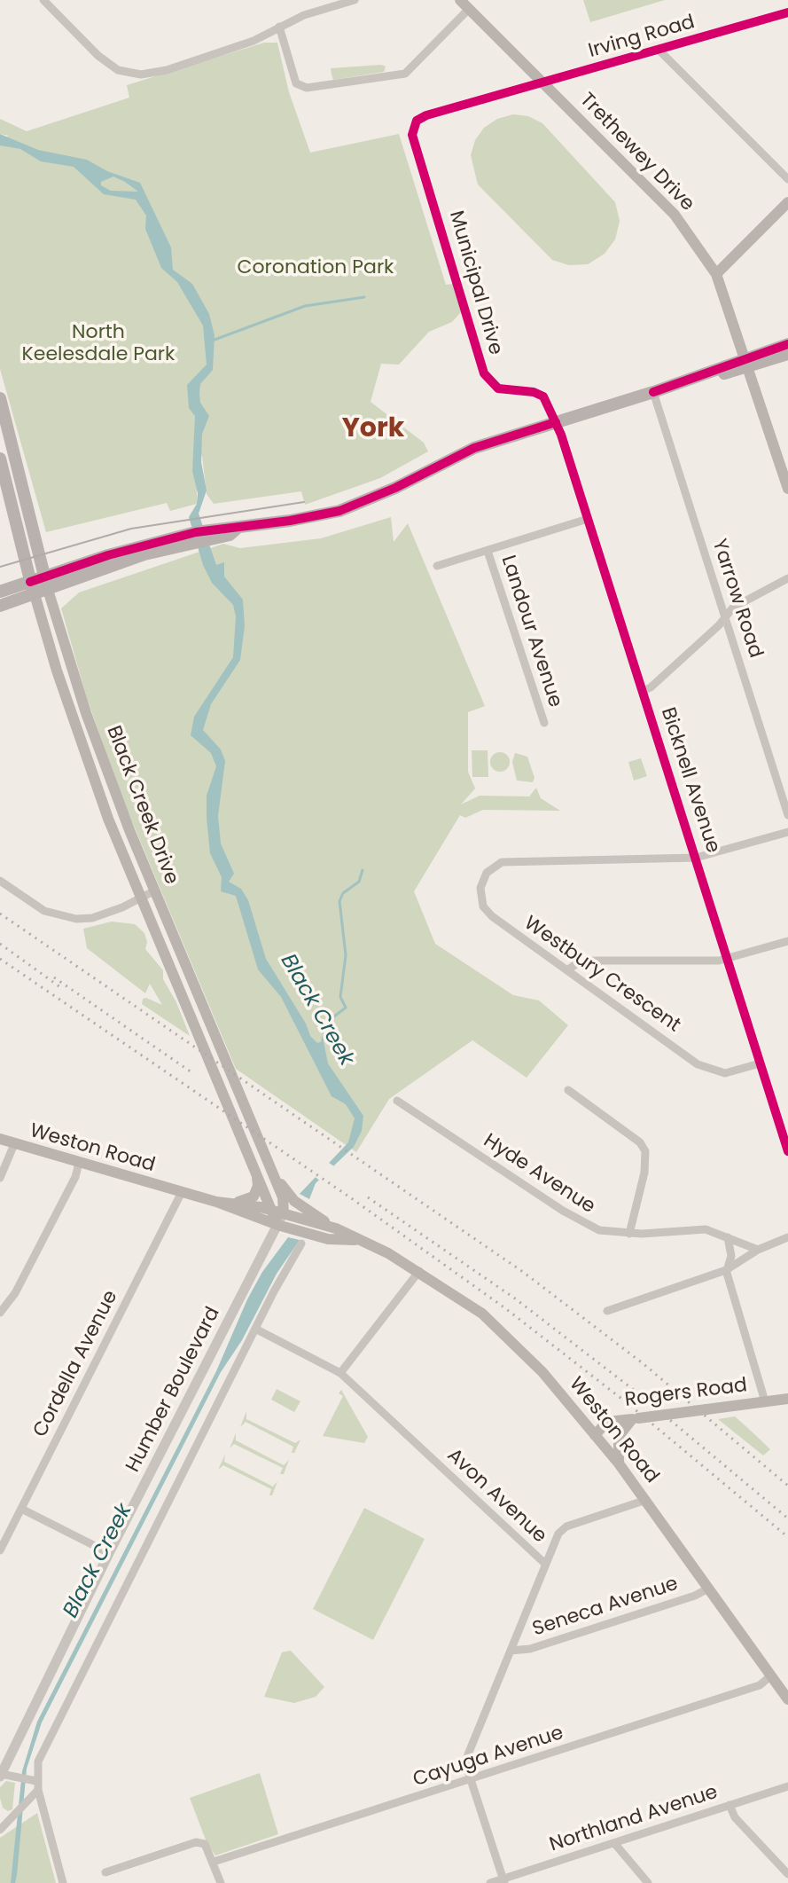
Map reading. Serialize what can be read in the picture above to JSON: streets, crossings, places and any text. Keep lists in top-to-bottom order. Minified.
{"streets":{"main road":["Trethewey Drive","Black Creek Drive","Weston Road","Rogers Road"],"street":["Irving Road","Municipal Drive","Yarrow Road","Landour Avenue","Bicknell Avenue","Westbury Crescent","Hyde Avenue","Cordella Avenue","Humber Boulevard","Avon Avenue","Seneca Avenue","Cayuga Avenue","Northland Avenue"]},"crossings":[["Irving Road","Trethewey Drive"],["Irving Road","Municipal Drive"],["Municipal Drive","Bicknell Avenue"],["Bicknell Avenue","Westbury Crescent"],["Black Creek Drive","Weston Road"],["Black Creek Drive","Humber Boulevard"],["Weston Road","Cordella Avenue"],["Weston Road","Humber Boulevard"],["Weston Road","Rogers Road"],["Weston Road","Seneca Avenue"],["Weston Road","Cayuga Avenue"],["Avon Avenue","Seneca Avenue"],["Avon Avenue","Cayuga Avenue"],["Avon Avenue","Northland Avenue"]],"districts":["York"],"water":["Black Creek"],"parks":["Coronation Park","North Keelesdale Park"]}
